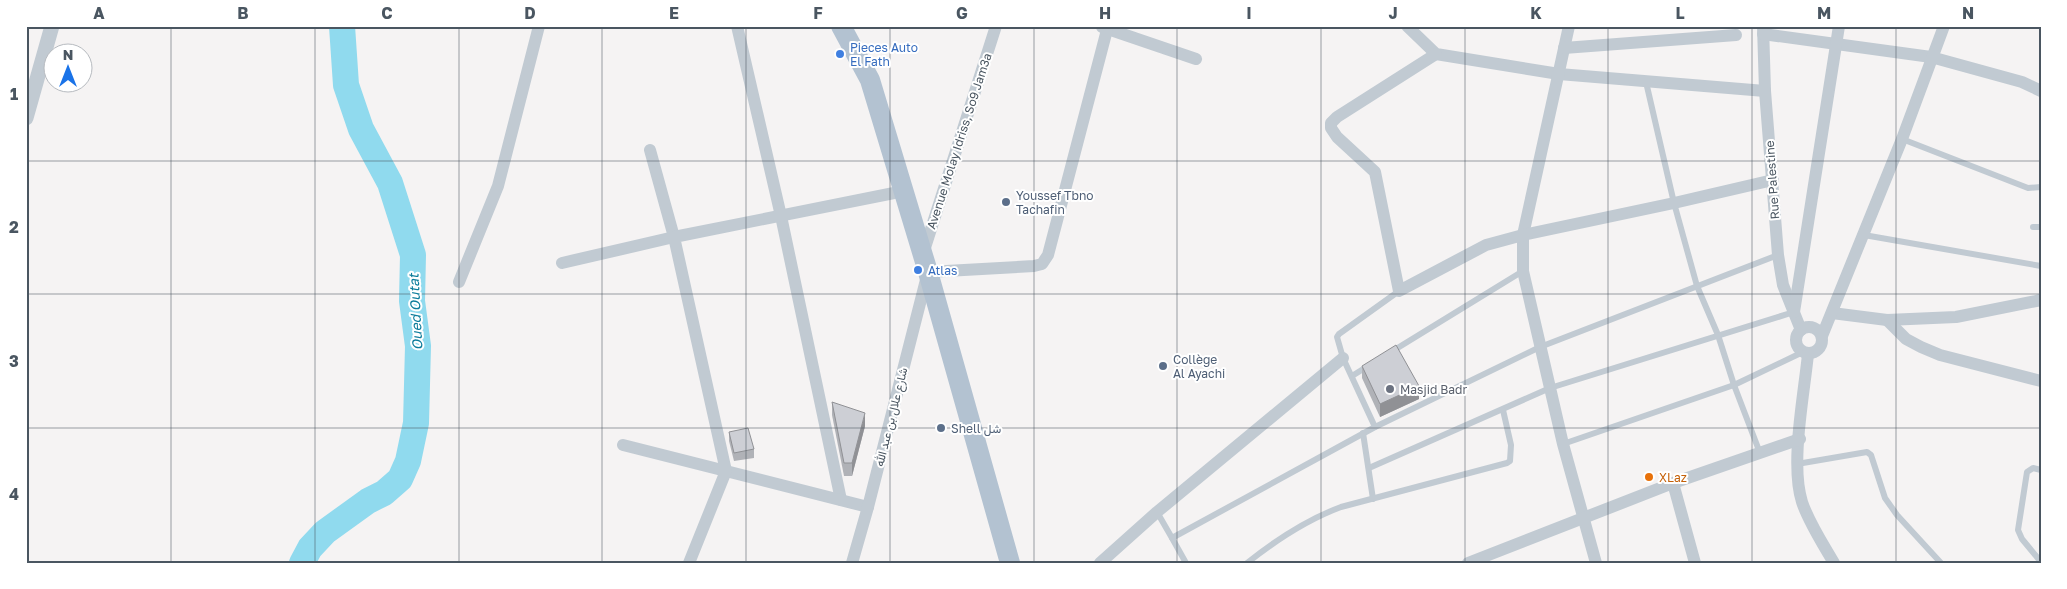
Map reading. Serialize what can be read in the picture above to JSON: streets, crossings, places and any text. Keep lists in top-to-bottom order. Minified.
{"streets":{"street":["Avenue Molay Idriss, So9 Jam3a","Rue Palestine","شارع علال بن عبد الله"]},"crossings":[["Avenue Molay Idriss, So9 Jam3a","شارع علال بن عبد الله"]],"water":["Oued Outat"],"places":["Pieces Auto El Fath","Youssef Tbno Tachafin","Atlas","Collège Al Ayachi","Masjid Badr","Shell شل","XLaz"],"north":"top","grid":{"columns":["A","B","C","D","E","F","G","H","I","J","K","L","M","N"],"rows":["1","2","3","4"]}}
